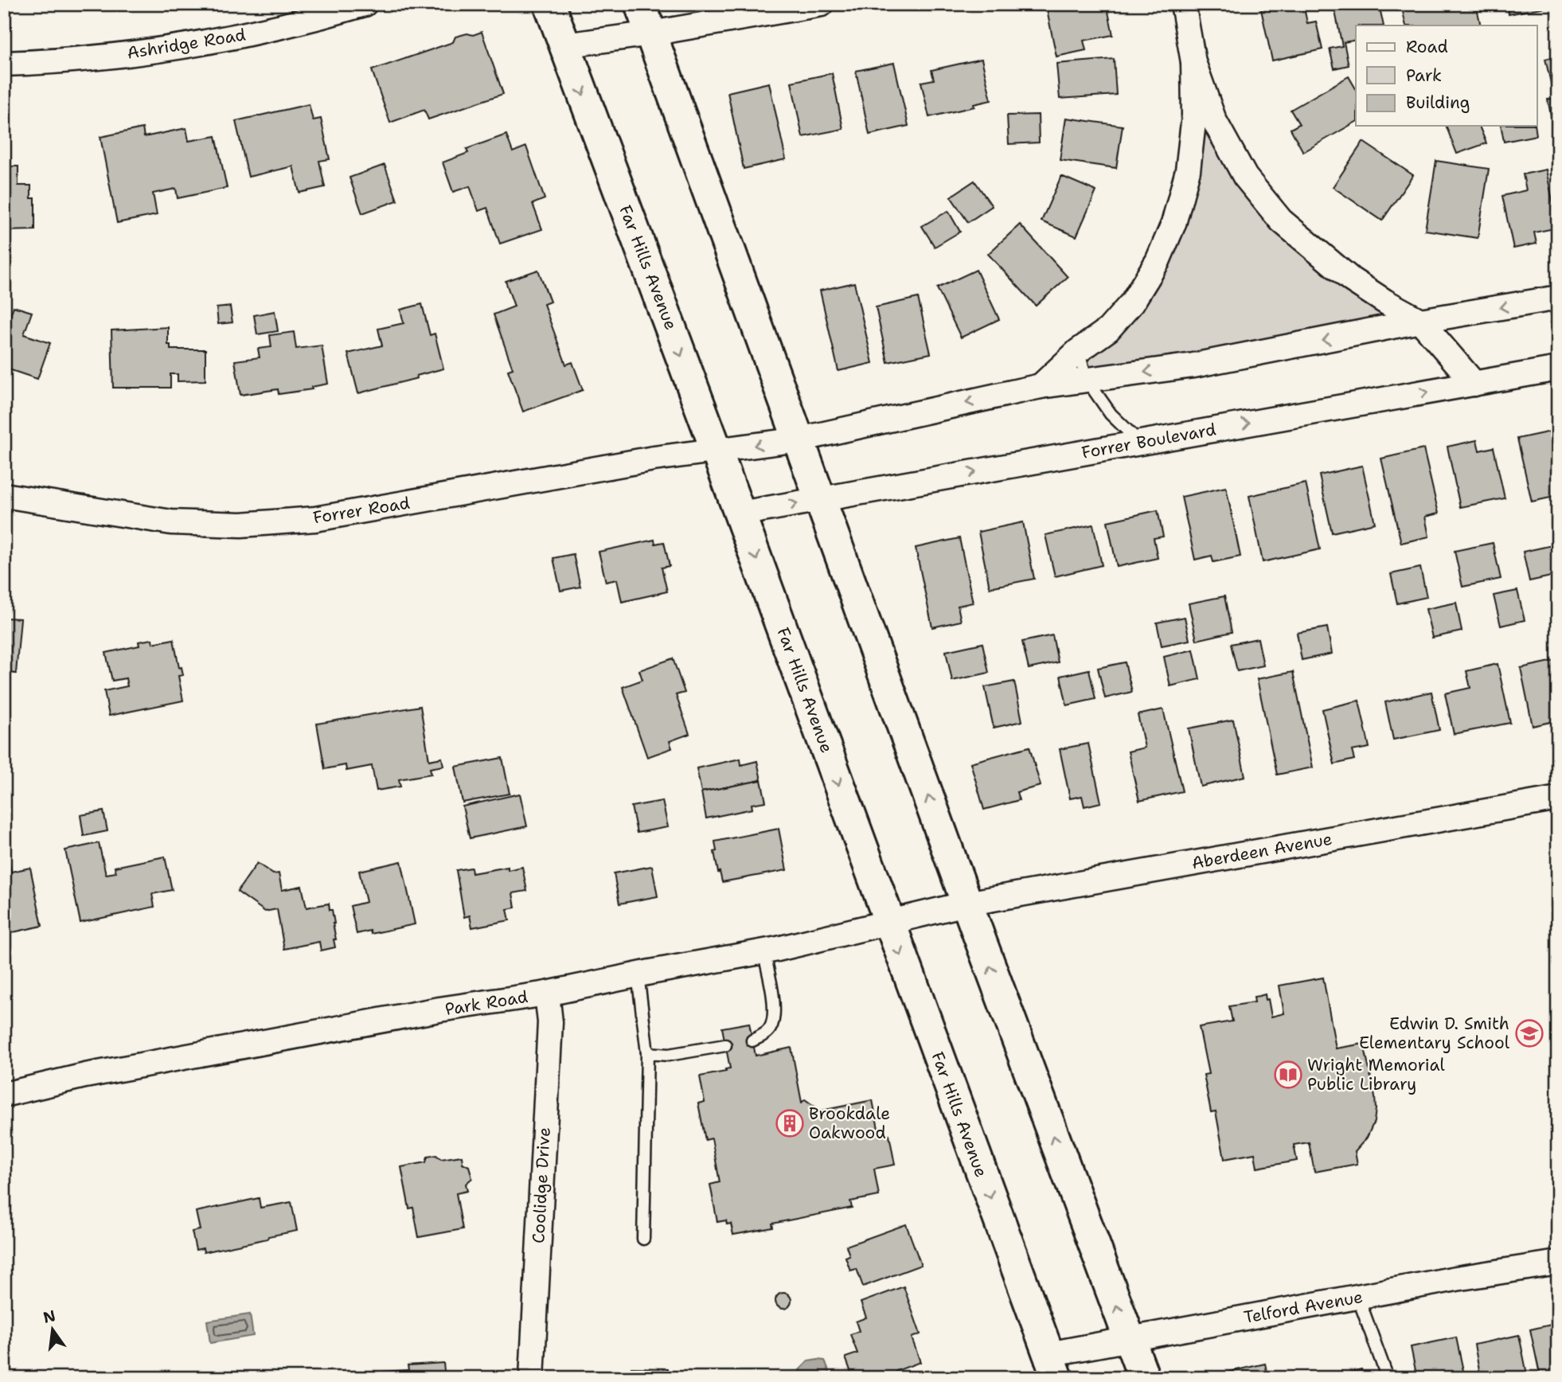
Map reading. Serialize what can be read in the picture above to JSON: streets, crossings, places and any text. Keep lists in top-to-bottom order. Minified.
{"streets":{"main road":["Far Hills Avenue"],"street":["Ashridge Road","Forrer Boulevard","Forrer Road","Aberdeen Avenue","Park Road","Coolidge Drive","Telford Avenue"]},"crossings":[["Far Hills Avenue","Forrer Boulevard"],["Far Hills Avenue","Forrer Road"],["Far Hills Avenue","Park Road"],["Far Hills Avenue","Telford Avenue"],["Aberdeen Avenue","Park Road"],["Park Road","Coolidge Drive"]],"places":{"school or university":["Edwin D. Smith Elementary School"],"library":["Wright Memorial Public Library"],"building":["Brookdale Oakwood"]},"legend":["Road","Park","Building"],"north":"top"}
